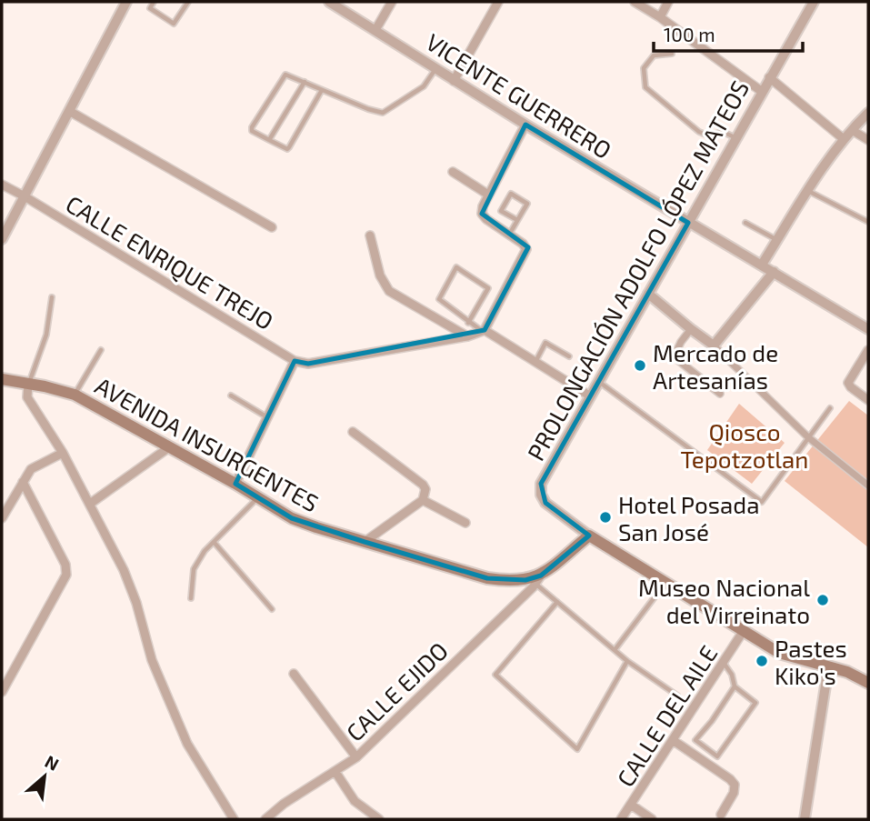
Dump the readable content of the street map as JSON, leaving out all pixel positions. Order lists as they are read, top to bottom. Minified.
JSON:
{"streets":{"main road":["AVENIDA INSURGENTES"],"street":["VICENTE GUERRERO","CALLE ENRIQUE TREJO","PROLONGACIÓN ADOLFO LÓPEZ MATEOS","CALLE EJIDO","CALLE DEL AILE"]},"crossings":[["VICENTE GUERRERO","PROLONGACIÓN ADOLFO LÓPEZ MATEOS"],["PROLONGACIÓN ADOLFO LÓPEZ MATEOS","AVENIDA INSURGENTES"],["AVENIDA INSURGENTES","CALLE EJIDO"]],"parks":["Qiosco Tepotzotlan"],"places":["Mercado de Artesanías","Hotel Posada San José","Museo Nacional del Virreinato","Pastes Kiko's"],"scale_bar":"100 m","north":"top right"}
